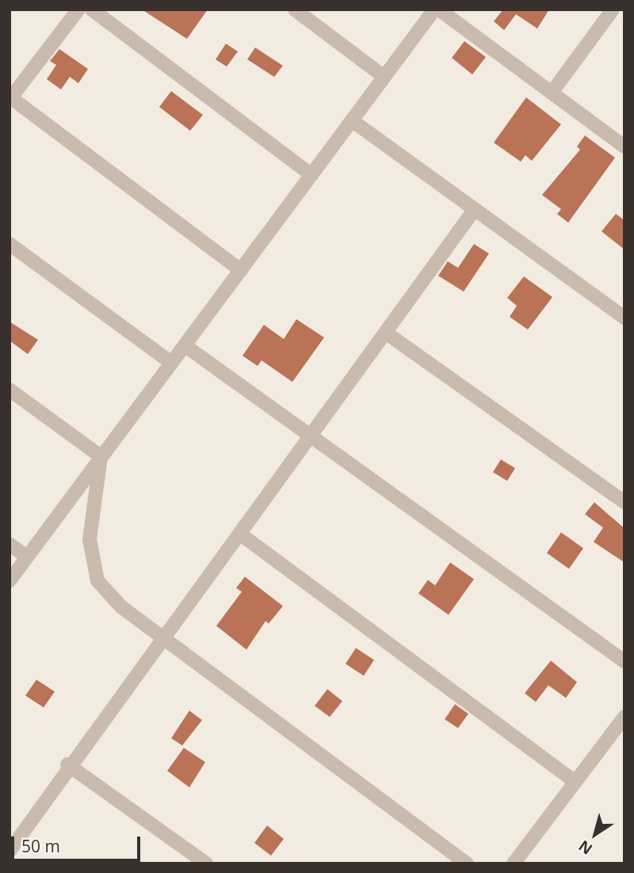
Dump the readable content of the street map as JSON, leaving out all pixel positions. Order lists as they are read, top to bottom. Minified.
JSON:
{"scale_bar":"50 m","north":"bottom left"}
